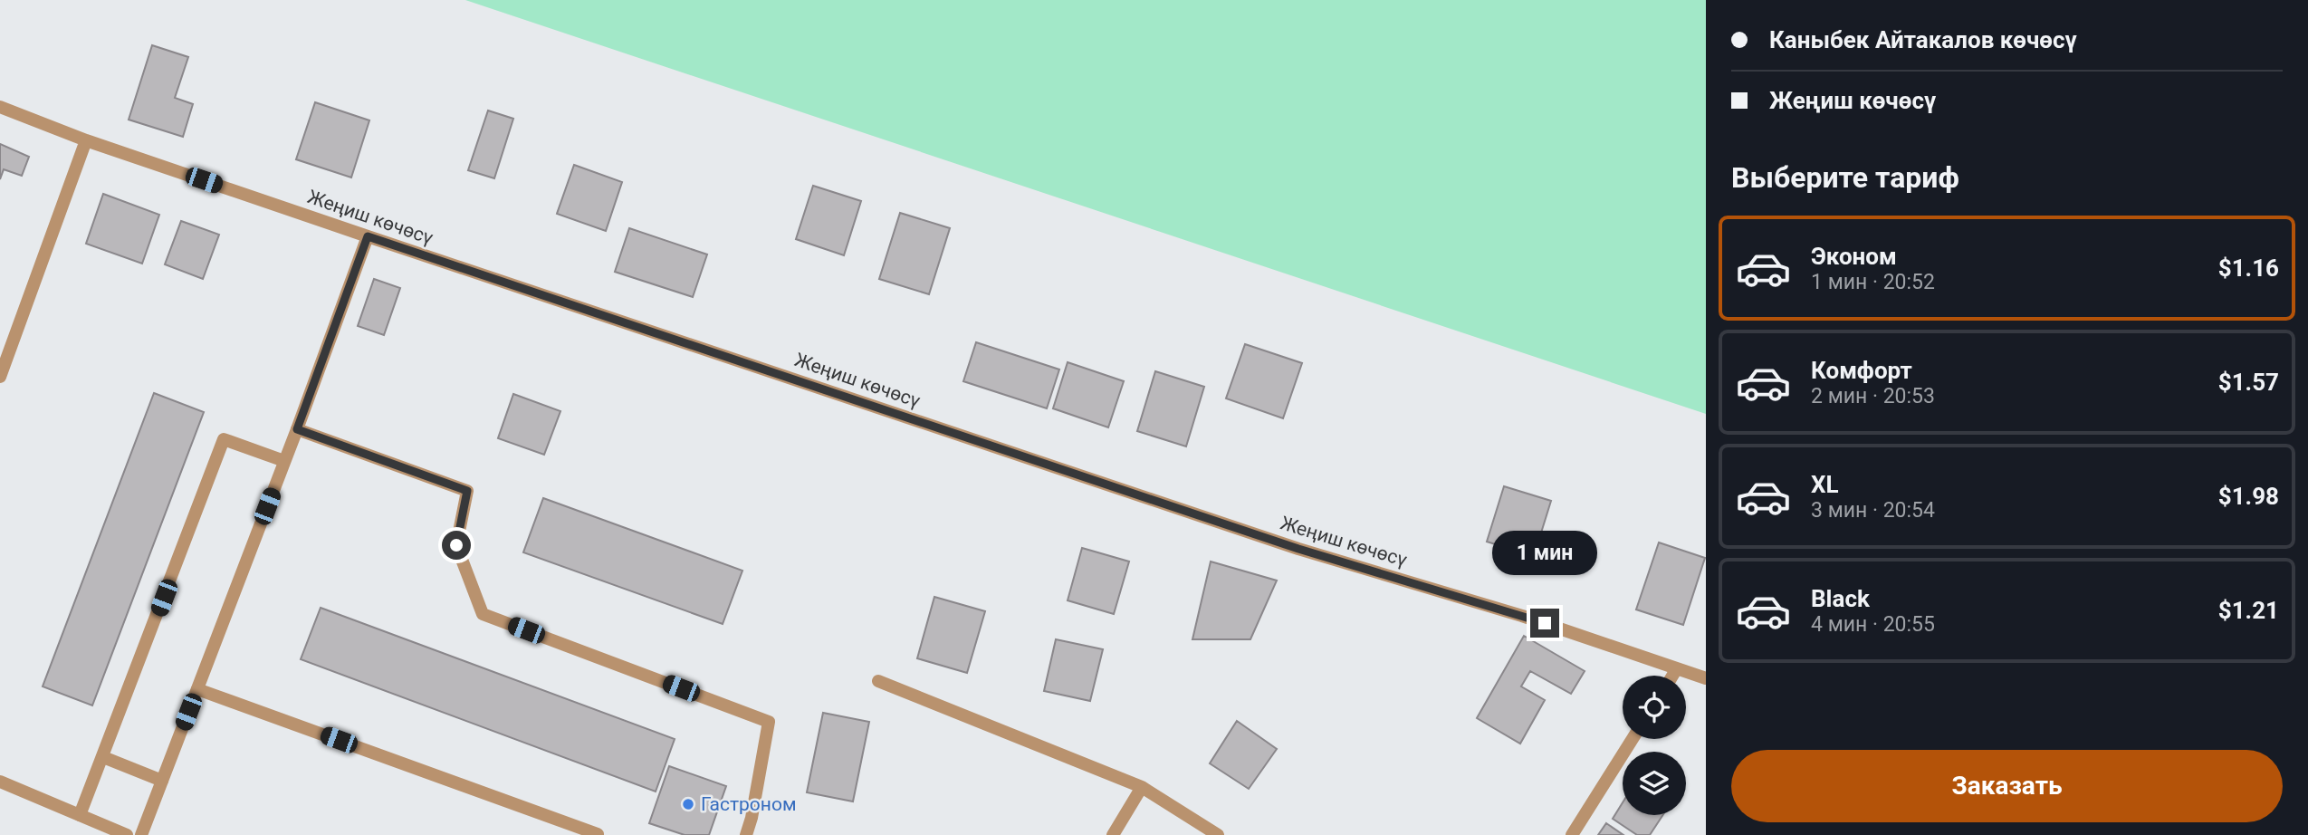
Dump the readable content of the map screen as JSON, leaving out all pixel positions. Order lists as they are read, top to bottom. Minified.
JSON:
{"streets":{"street":["Жеңиш көчөсү"]},"places":["Гастроном"],"page":{"banner":["Каныбек Айтакалов көчөсү","Жеңиш көчөсү"],"heading":"Выберите тариф","list":[{"name":"Эконом","note":"1 мин · 20:52","value":"$1.16"},{"name":"Комфорт","note":"2 мин · 20:53","value":"$1.57"},{"name":"XL","note":"3 мин · 20:54","value":"$1.98"},{"name":"Black","note":"4 мин · 20:55","value":"$1.21"}],"bubble":"1 мин","buttons":"Заказать"}}
